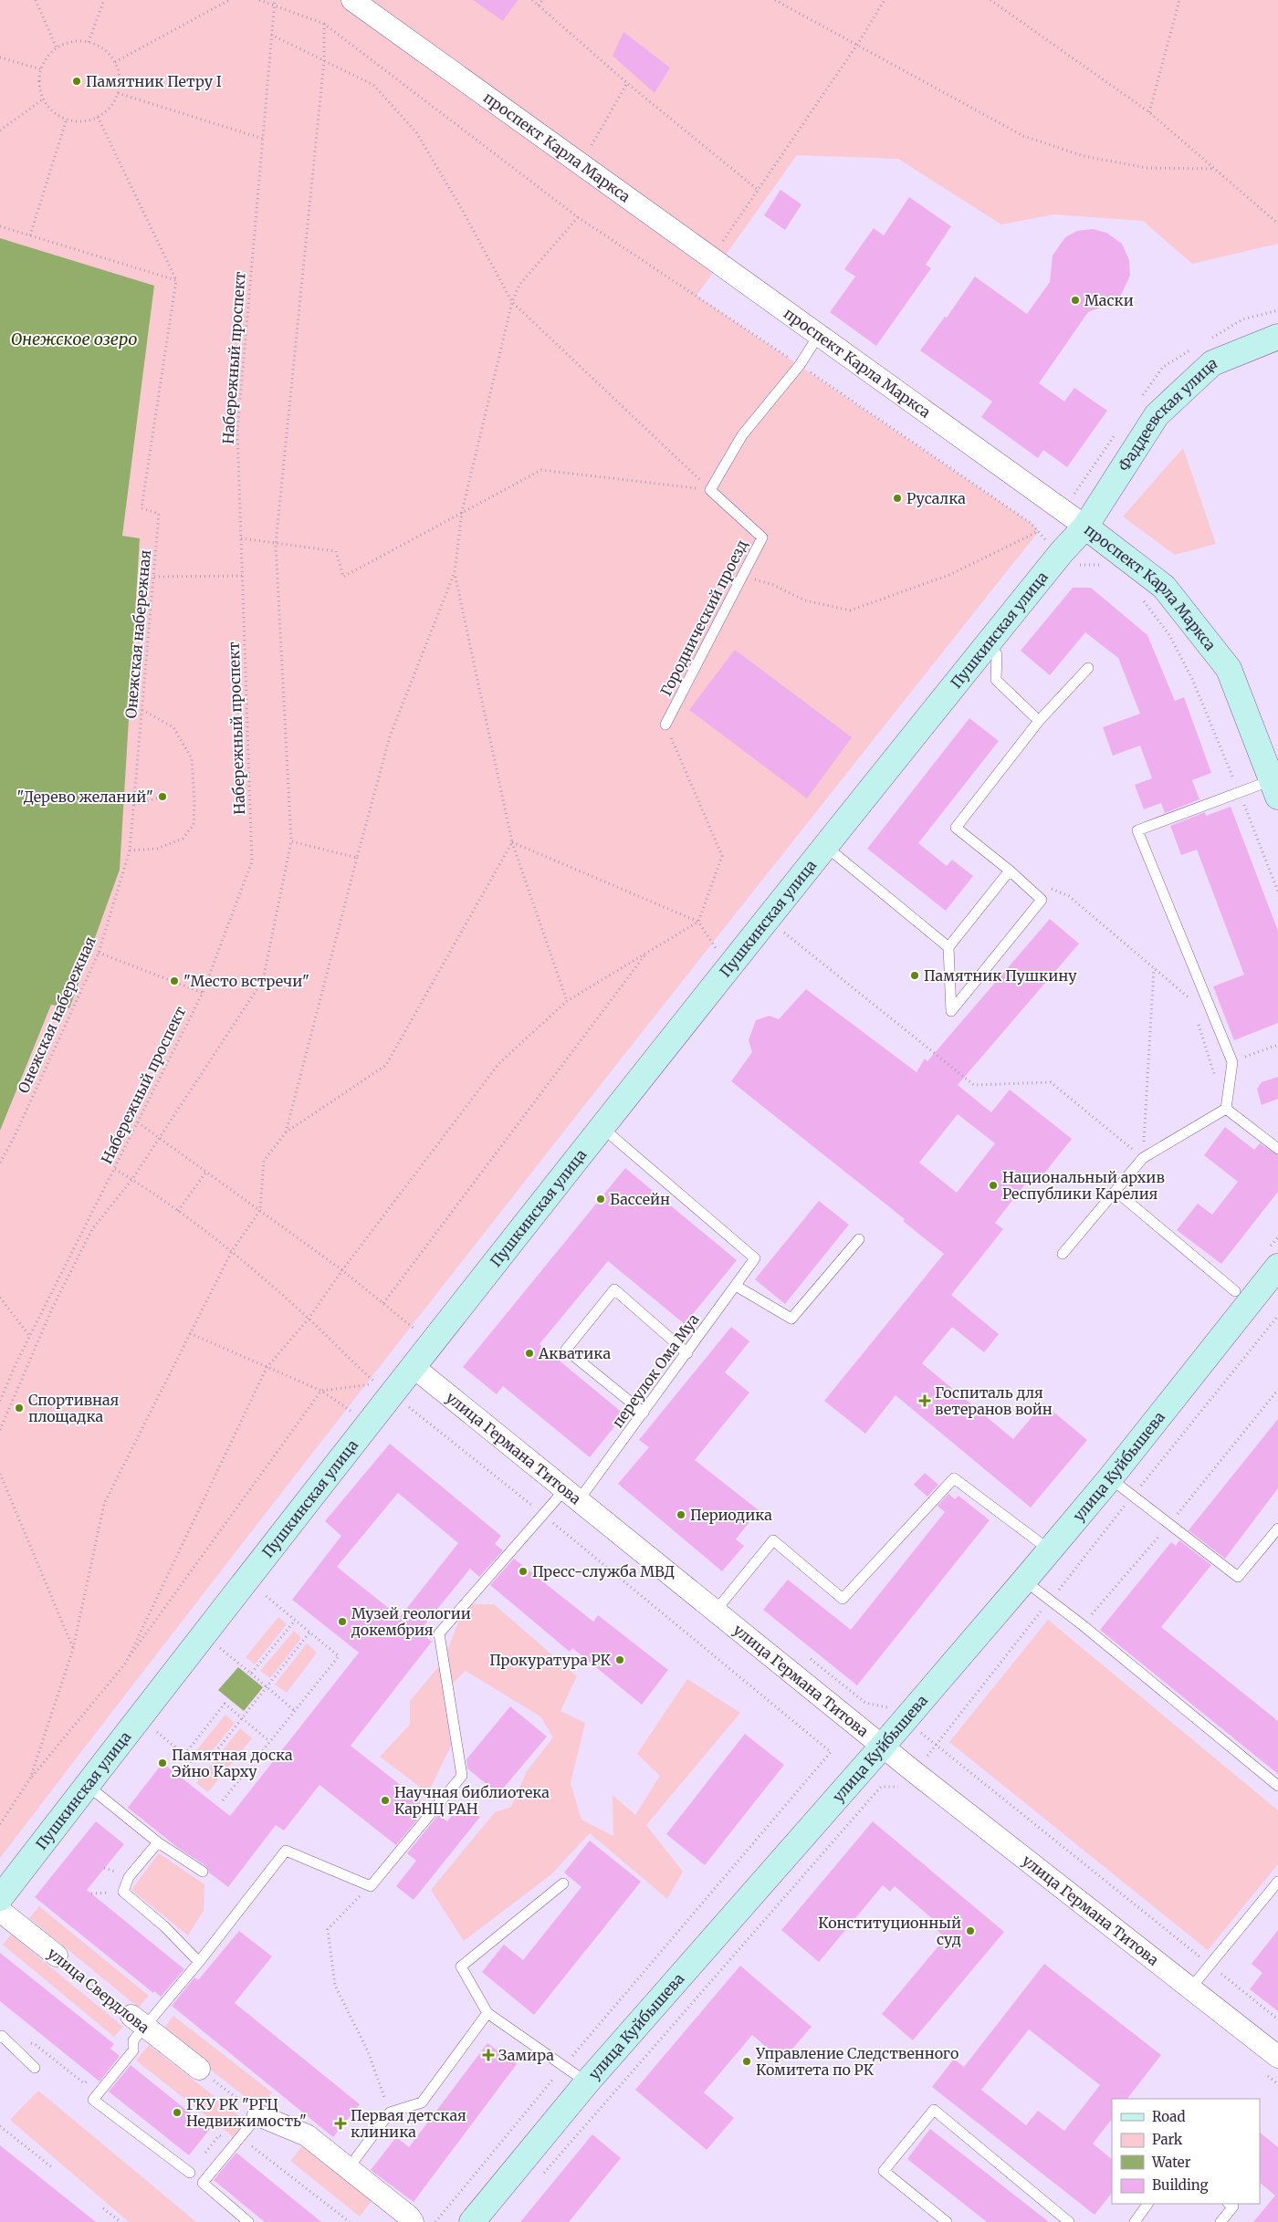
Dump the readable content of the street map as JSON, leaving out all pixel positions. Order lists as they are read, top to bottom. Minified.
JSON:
{"streets":{"street":["проспект Карла Маркса","Фаддеевская улица","Пушкинская улица","улица Германа Титова","улица Куйбышева","улица Свердлова"],"lane":["Городнический проезд","переулок Ома Муа"],"path":["Набережный проспект","Онежская набережная"]},"crossings":[["проспект Карла Маркса","Фаддеевская улица"],["проспект Карла Маркса","Пушкинская улица"],["Фаддеевская улица","Пушкинская улица"],["Пушкинская улица","переулок Ома Муа"],["Пушкинская улица","улица Германа Титова"],["переулок Ома Муа","улица Германа Титова"],["улица Германа Титова","улица Куйбышева"]],"water":["Онежское озеро"],"places":{"other":["Памятник Петру I","Маски","Русалка","\"Дерево желаний\"","Памятник Пушкину","\"Место встречи\"","Национальный архив Республики Карелия","Бассейн","Акватика","Спортивная площадка","Периодика","Пресс-служба МВД","Музей геологии докембрия","Прокуратура РК","Памятная доска Эйно Карху","Научная библиотека КарНЦ РАН","Конституционный суд","Управление Следственного Комитета по РК","ГКУ РК \"РГЦ Недвижимость\""],"health":["Госпиталь для ветеранов войн","Замира","Первая детская клиника"]},"legend":["Road","Park","Water","Building"]}
